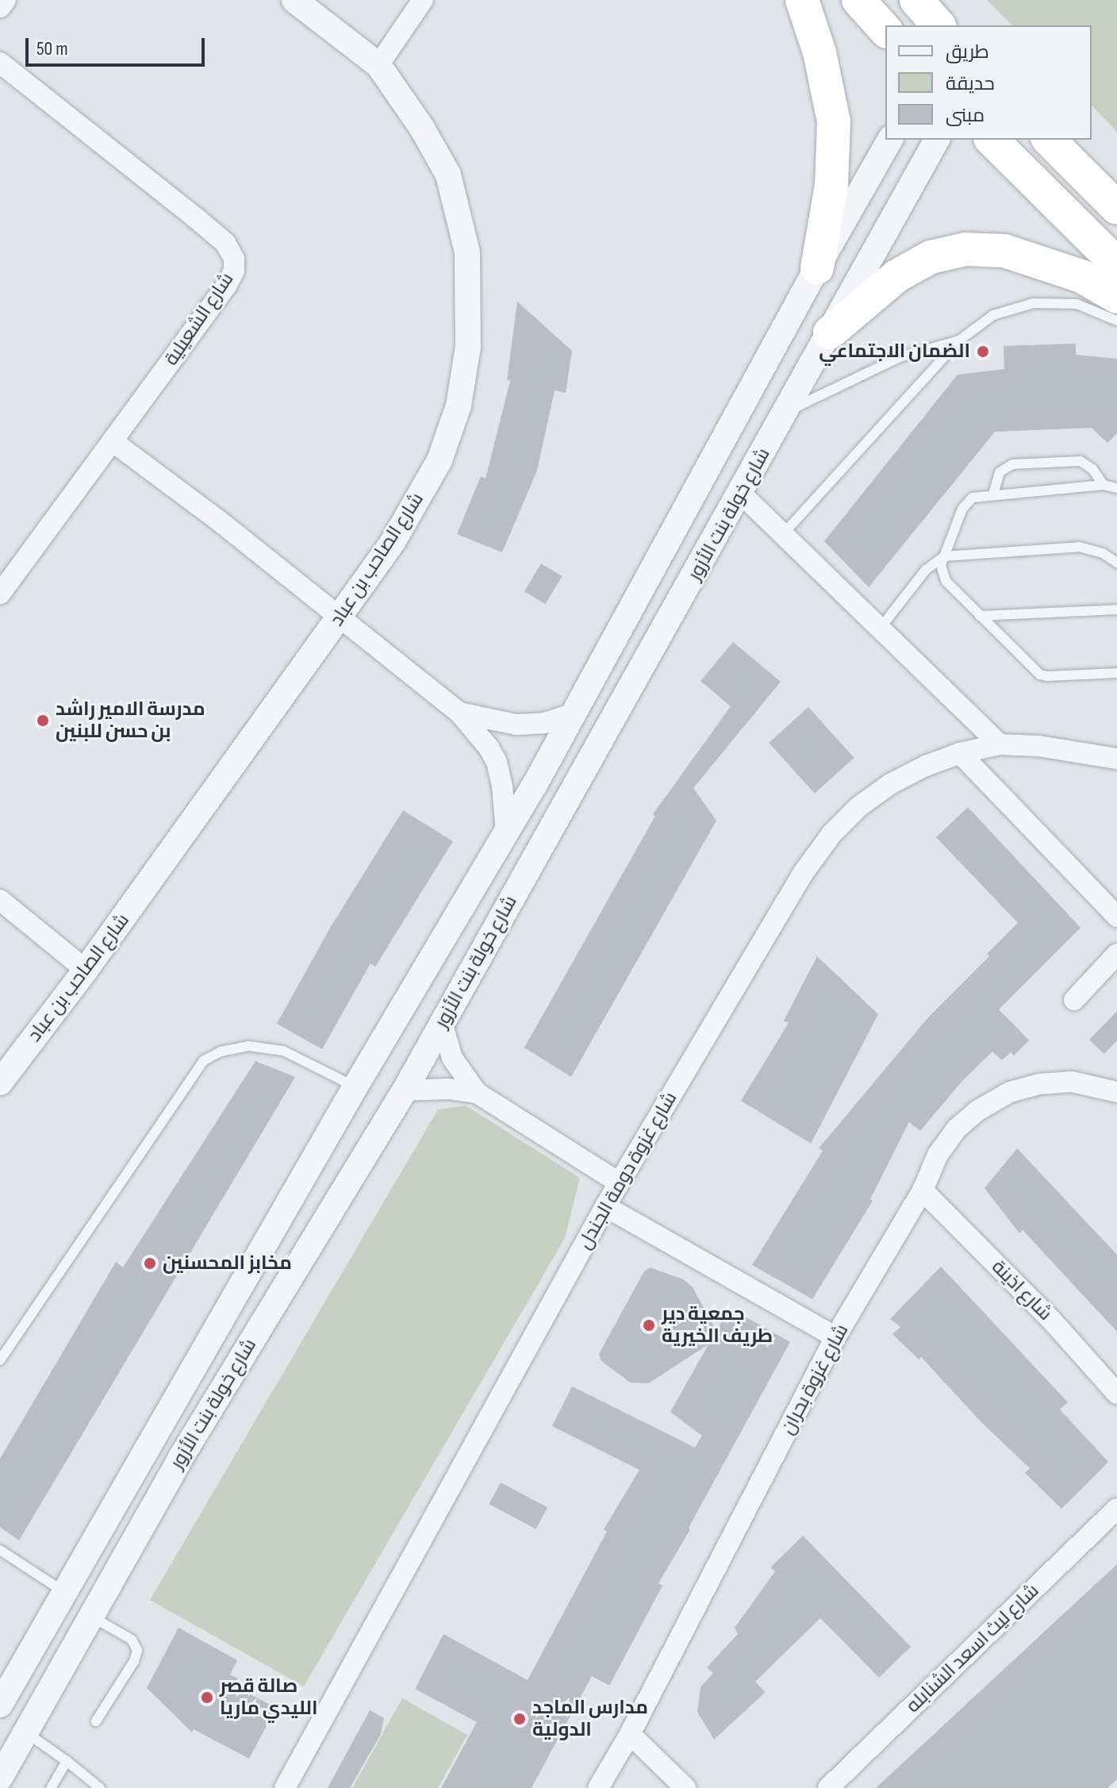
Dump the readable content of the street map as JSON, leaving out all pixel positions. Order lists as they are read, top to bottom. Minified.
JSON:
{"streets":{"street":["شارع الشعيلية","شارع خولة بنت الأزور","شارع الصاحب بن عباد","شارع غزوة دومة الجندل","شارع اذينة","شارع غزوة بحران","شارع ليث اسعد الشنابله"]},"crossings":[["شارع اذينة","شارع غزوة بحران"]],"places":["الضمان الاجتماعي","مدرسة الامير راشد بن حسن للبنين","مخابز المحسنين","جمعية دير طريف الخيرية","صالة قصر الليدي ماريا","مدارس الماجد الدولية"],"legend":["طريق","حديقة","مبنى"],"scale_bar":"50 m"}
